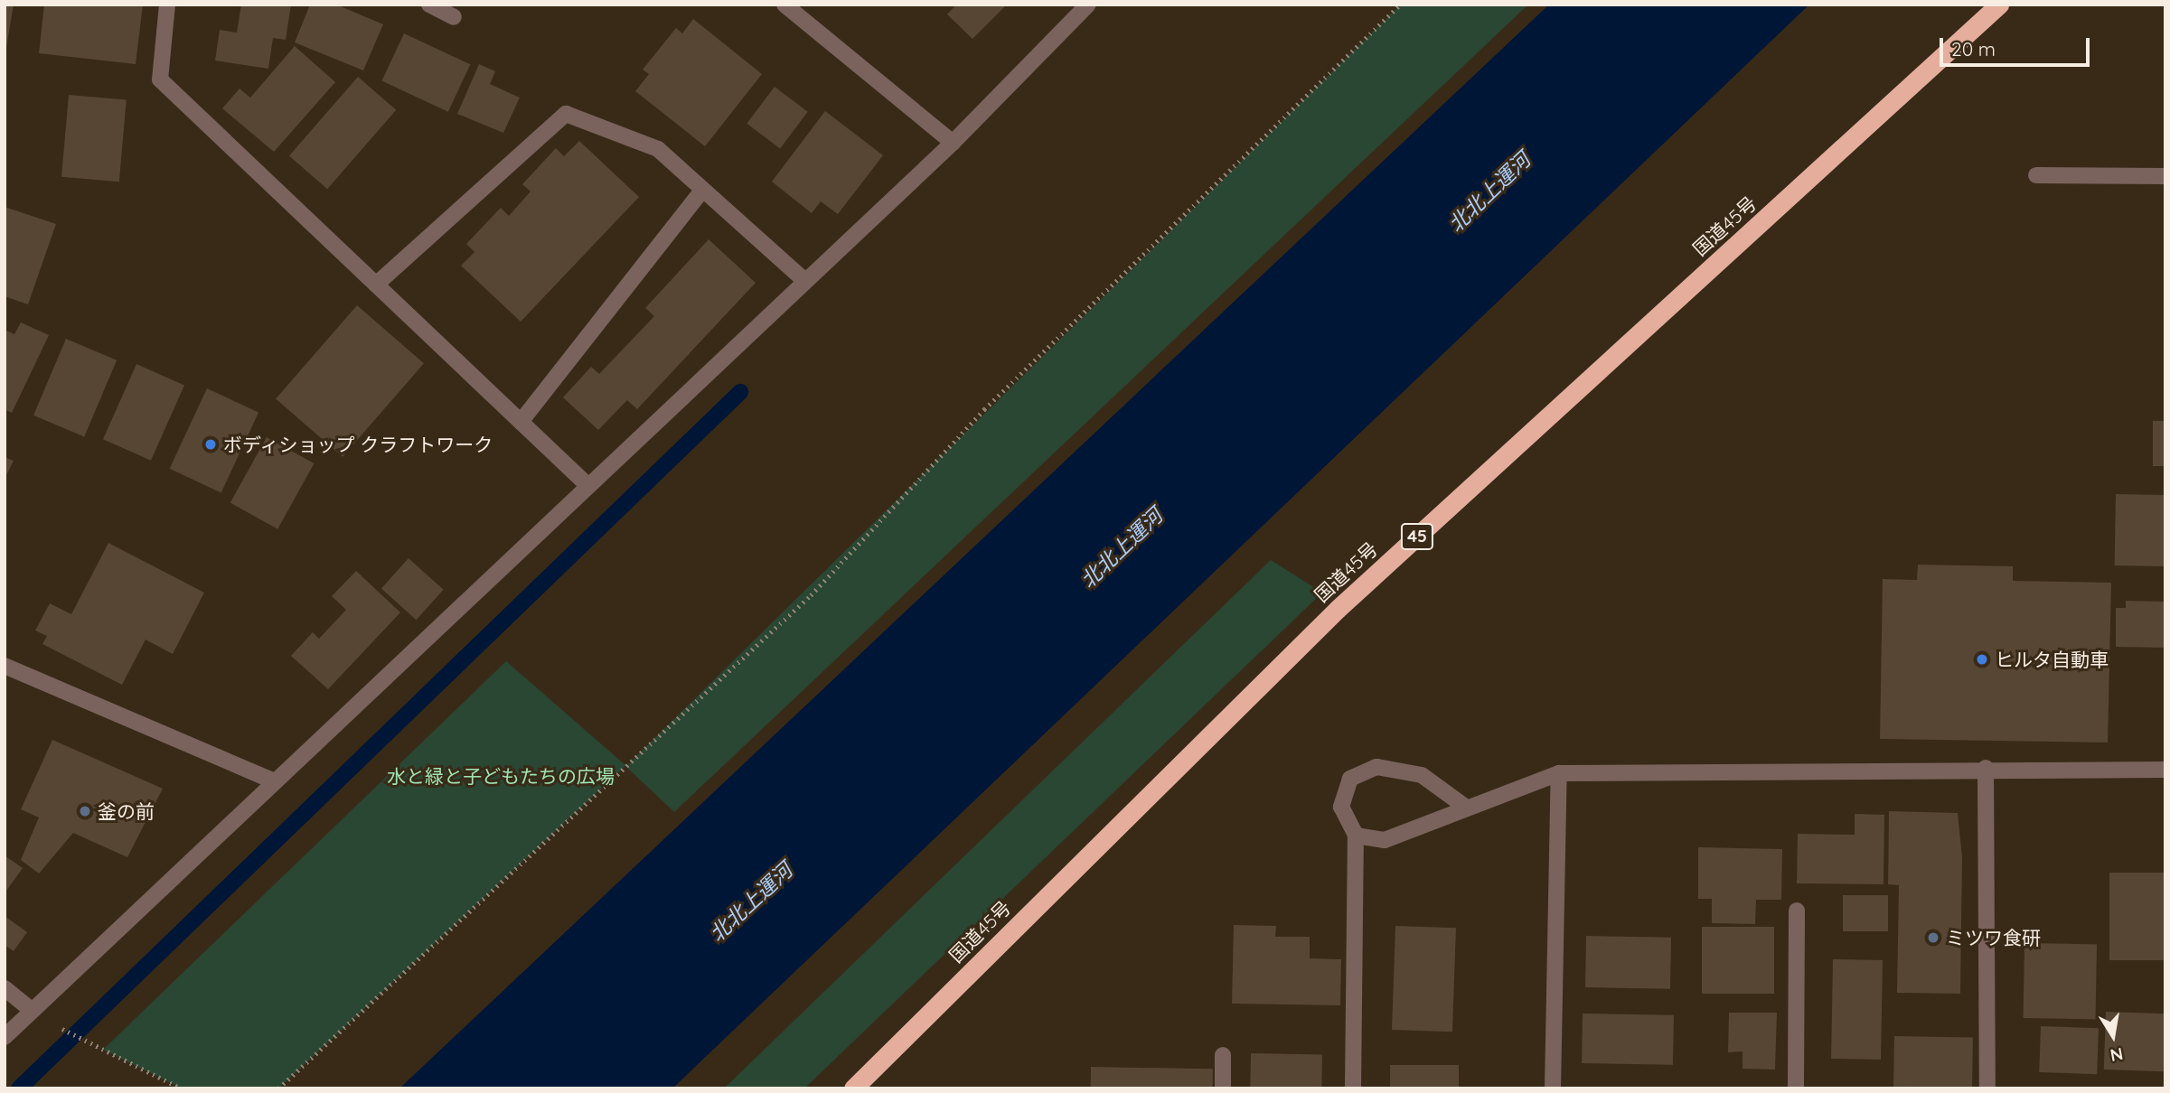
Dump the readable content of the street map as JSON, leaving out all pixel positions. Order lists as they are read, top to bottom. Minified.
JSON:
{"streets":{"highway":["国道45号","45"]},"water":["北北上運河"],"parks":["水と緑と子どもたちの広場"],"places":["ボディショップ クラフトワーク","ヒルタ自動車","釜の前","ミツワ食研"],"scale_bar":"20 m","north":"bottom"}
